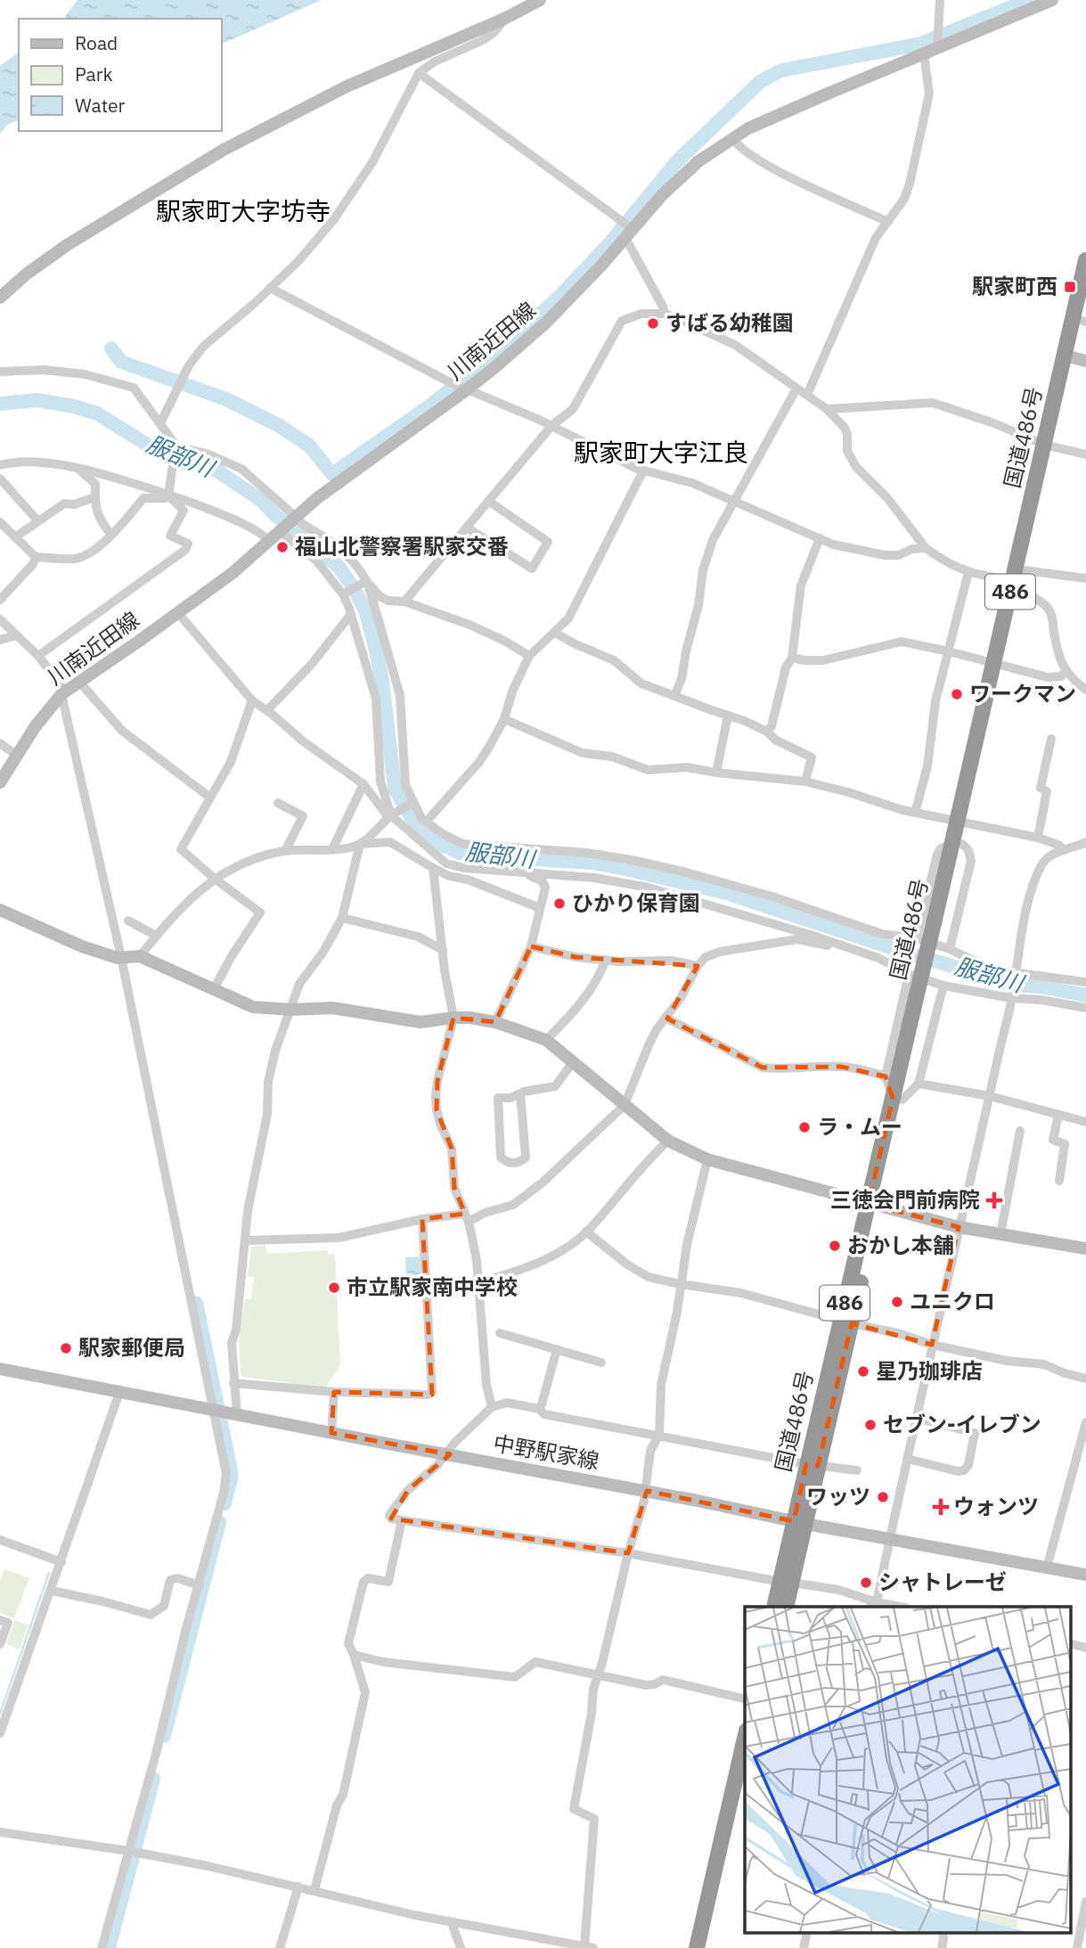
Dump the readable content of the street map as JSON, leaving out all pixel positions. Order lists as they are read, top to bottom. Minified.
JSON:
{"streets":{"highway":["国道486号","486"],"main road":["川南近田線","中野駅家線"]},"crossings":[["国道486号","中野駅家線"]],"districts":["駅家町大字坊寺","駅家町大字江良"],"water":["服部川"],"places":{"transit":["駅家町西"],"other":["すばる幼稚園","福山北警察署駅家交番","ワークマン","ひかり保育園","ラ・ムー","おかし本舗","市立駅家南中学校","ユニクロ","駅家郵便局","星乃珈琲店","セブン-イレブン","ワッツ","シャトレーゼ"],"health":["三徳会門前病院","ウォンツ"]},"legend":["Road","Park","Water"]}
